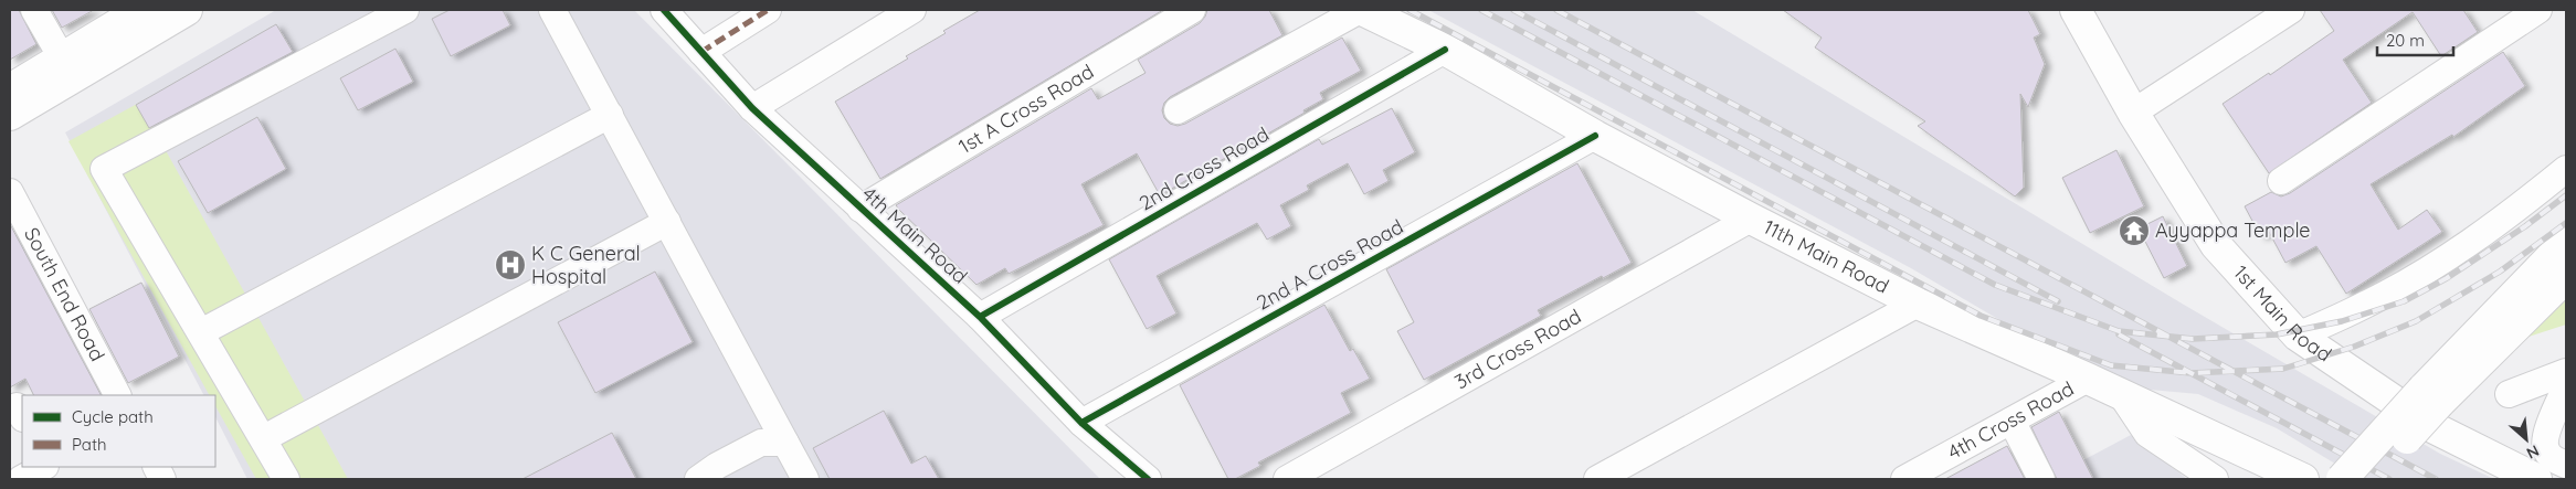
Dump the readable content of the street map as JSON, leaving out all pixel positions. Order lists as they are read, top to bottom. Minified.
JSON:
{"streets":{"main road":["11th Main Road","1st Main Road"],"street":["1st A Cross Road","2nd Cross Road","4th Main Road","2nd A Cross Road","South End Road","3rd Cross Road","4th Cross Road"]},"crossings":[["1st A Cross Road","4th Main Road"],["2nd Cross Road","4th Main Road"],["2nd Cross Road","11th Main Road"],["4th Main Road","2nd A Cross Road"],["11th Main Road","2nd A Cross Road"],["11th Main Road","3rd Cross Road"],["11th Main Road","4th Cross Road"]],"places":{"temple":["Ayyappa Temple"],"hospital":["K C General Hospital"]},"legend":["Cycle path","Path"],"scale_bar":"20 m","north":"bottom right"}
